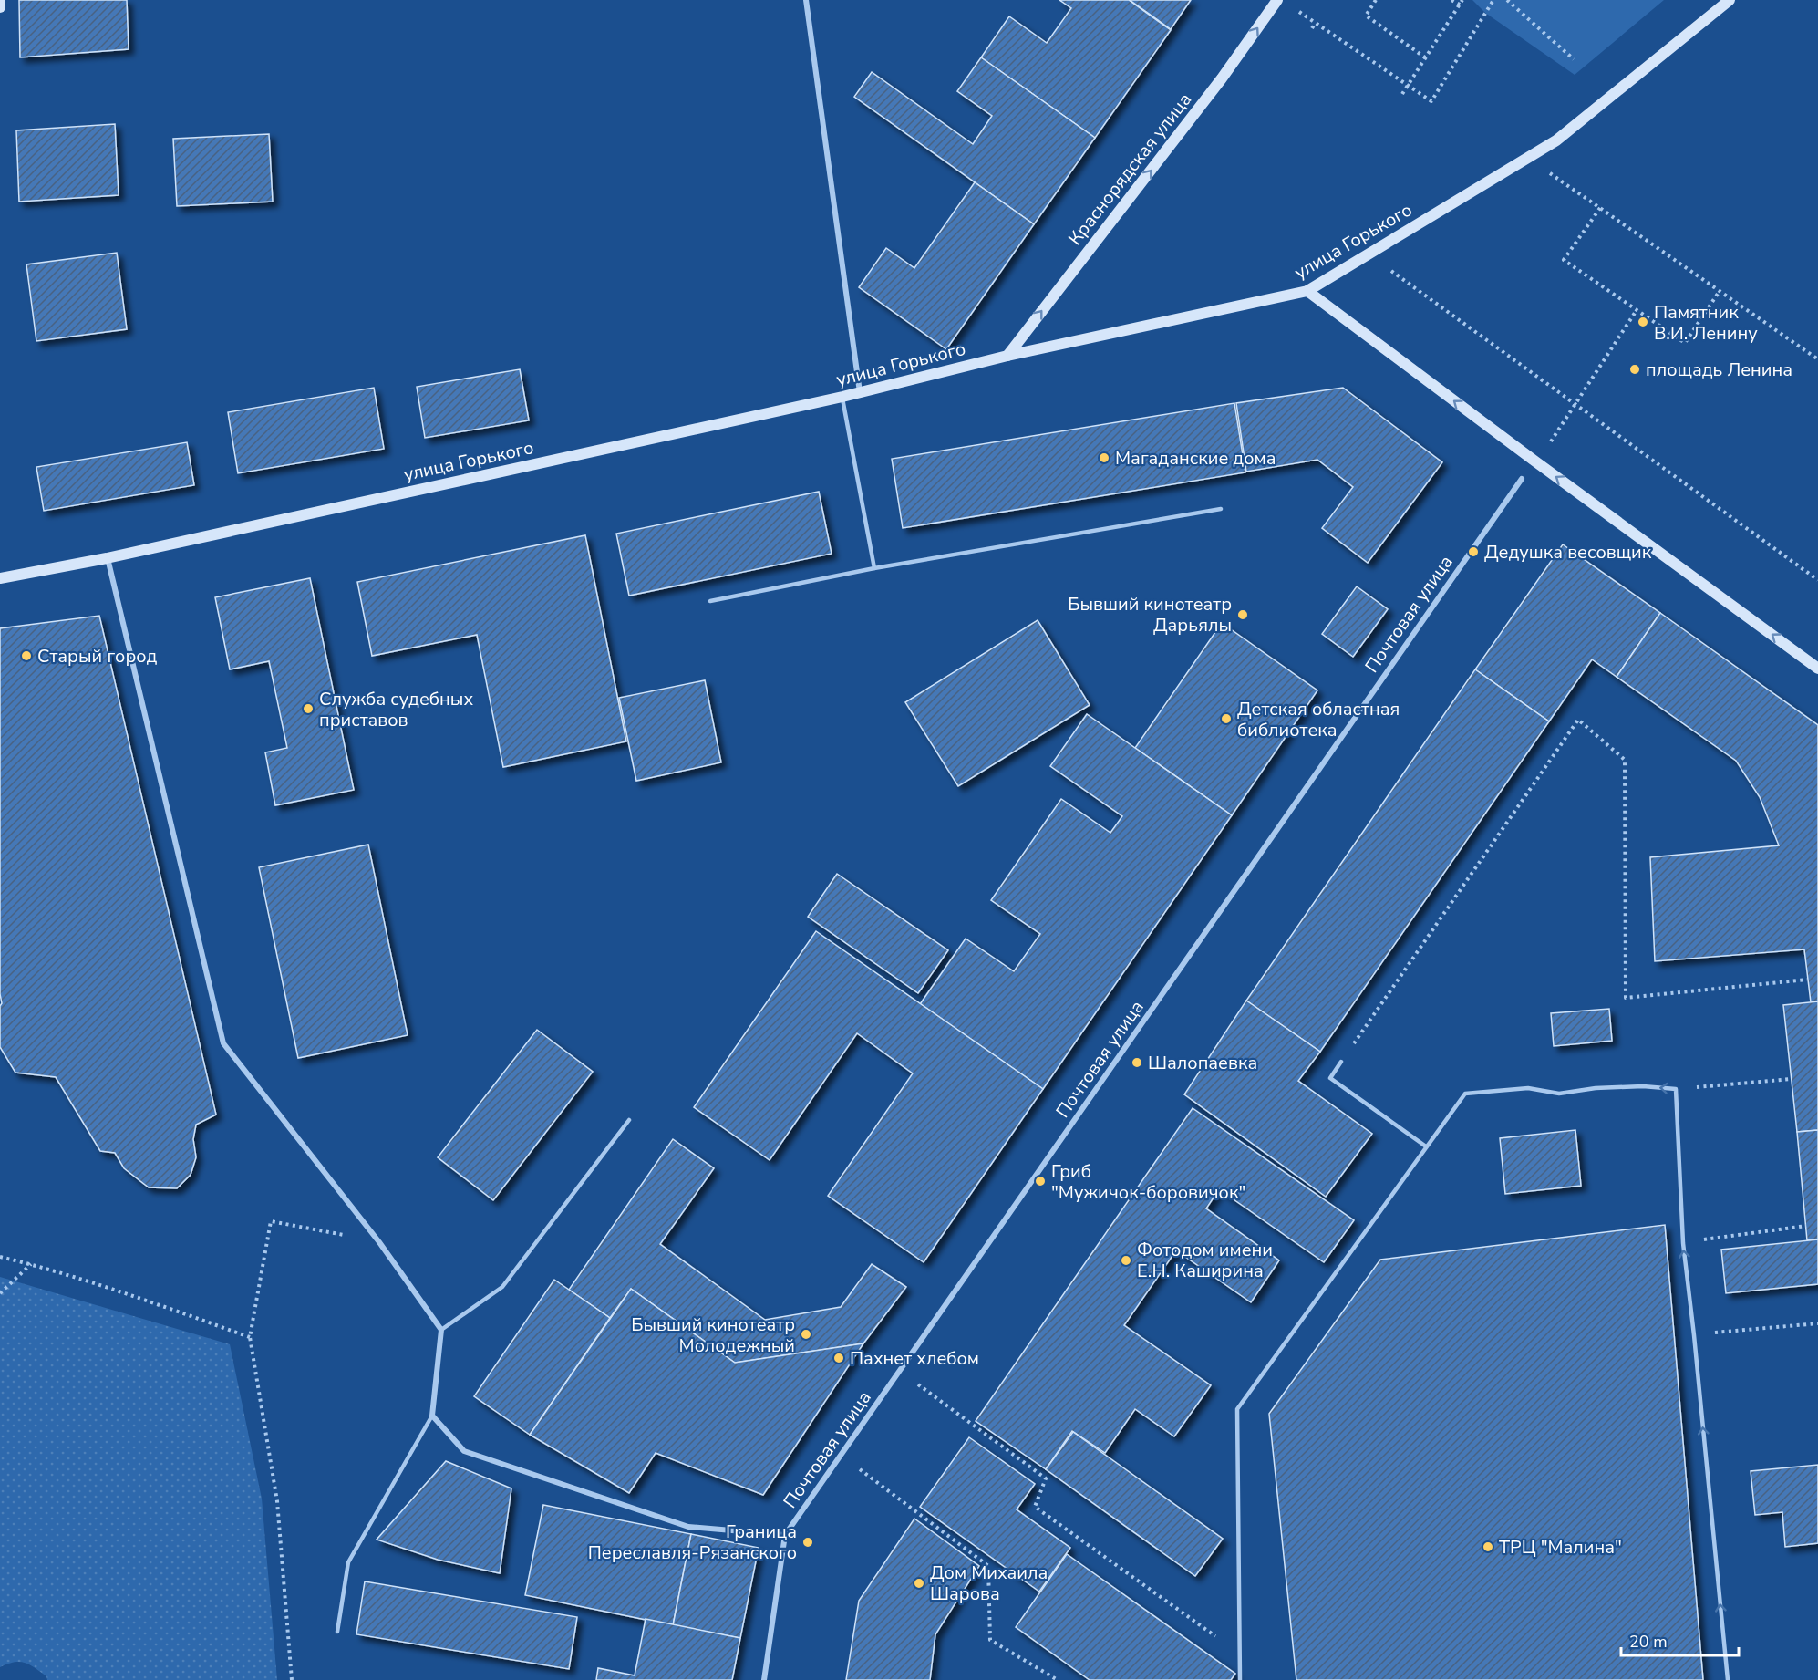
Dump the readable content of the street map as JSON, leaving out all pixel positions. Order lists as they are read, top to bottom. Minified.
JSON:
{"streets":{"street":["Краснорядская улица","улица Горького","Почтовая улица"]},"crossings":[["Краснорядская улица","улица Горького"]],"one_way":["Краснорядская улица"],"places":["Памятник В.И. Ленину","площадь Ленина","Магаданские дома","Дедушка весовщик","Бывший кинотеатр Дарьялы","Старый город","Служба судебных приставов","Детская областная библиотека","Шалопаевка","Гриб \"Мужичок-боровичок\"","Фотодом имени Е.Н. Каширина","Бывший кинотеатр Молодежный","Пахнет хлебом","Граница Переславля-Рязанского","ТРЦ \"Малина\"","Дом Михаила Шарова"],"scale_bar":"20 m"}
